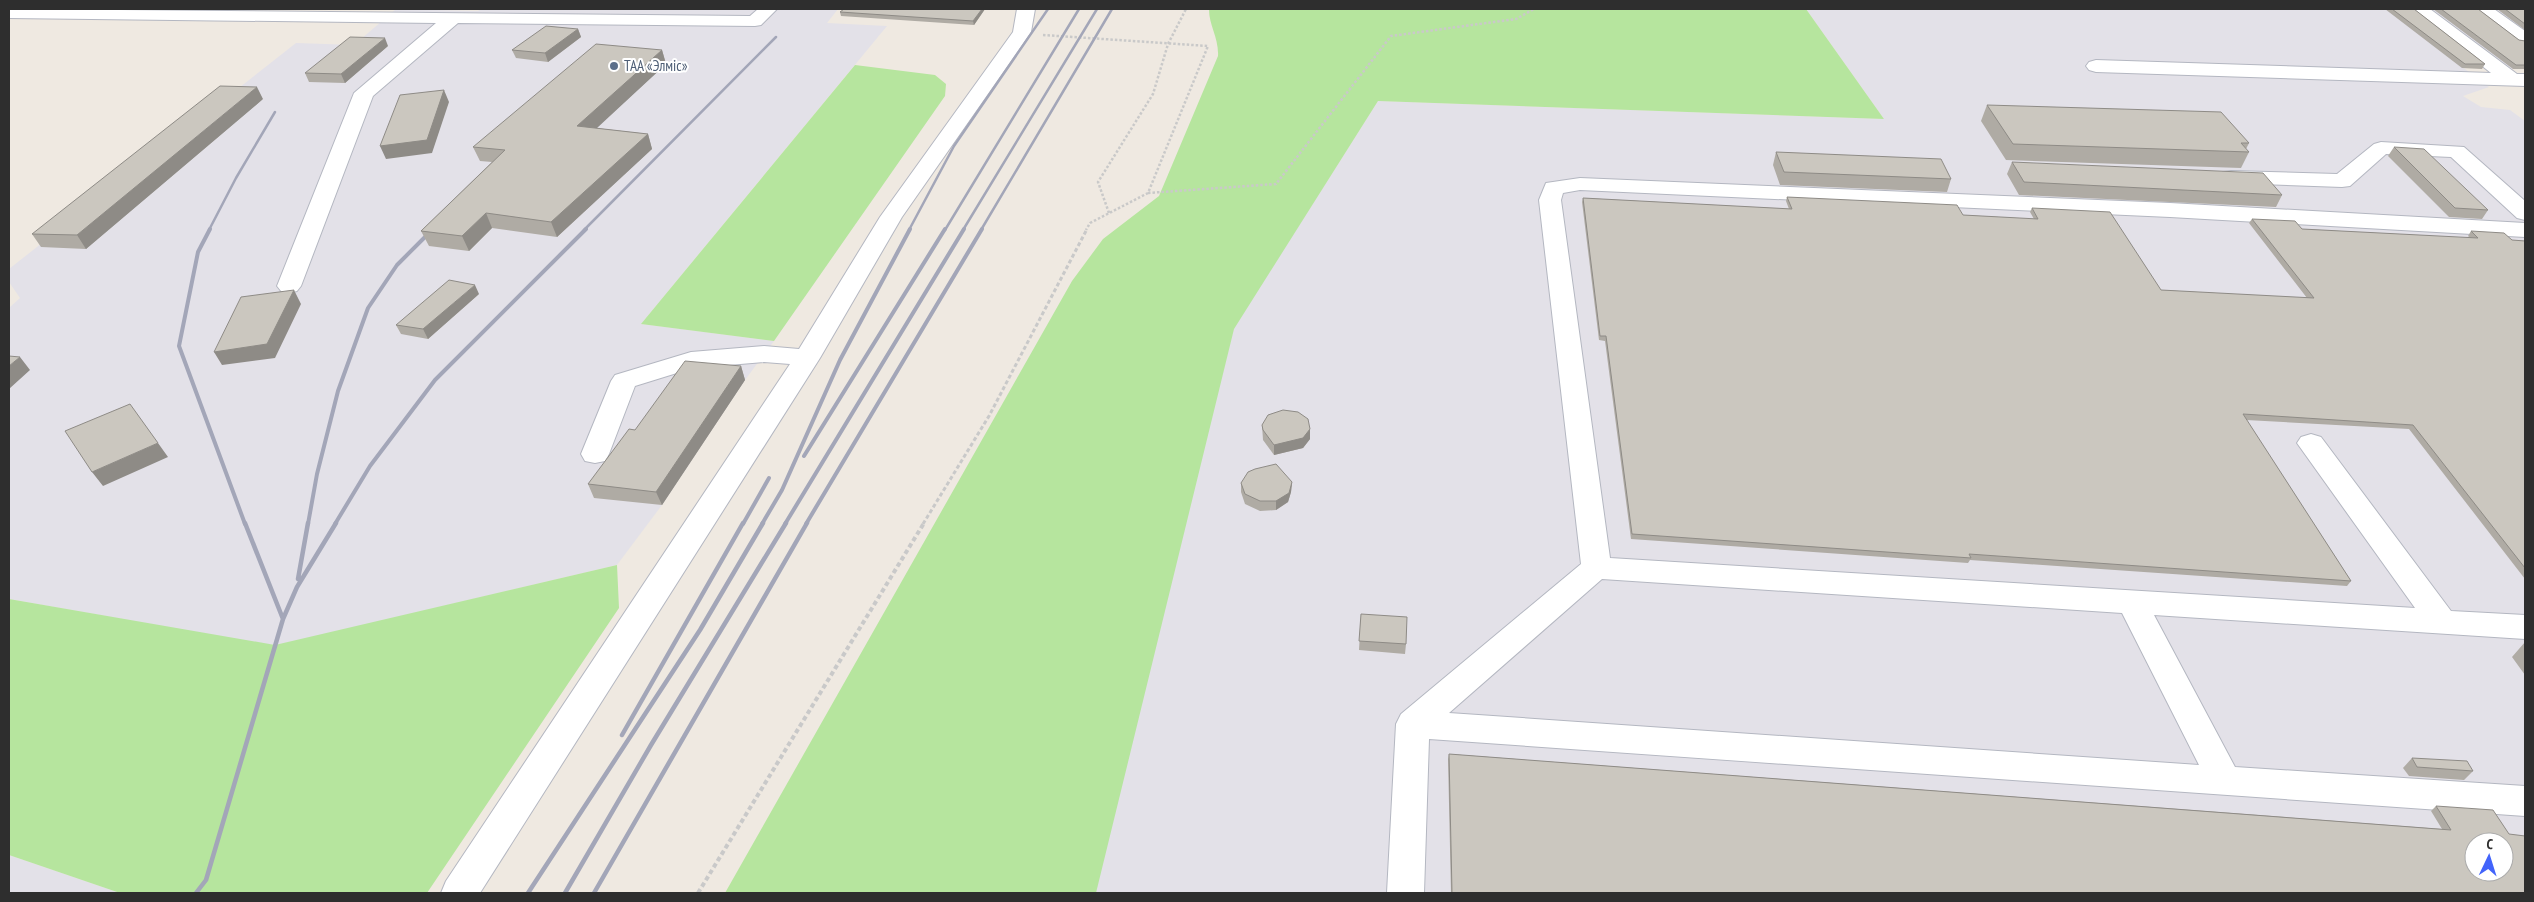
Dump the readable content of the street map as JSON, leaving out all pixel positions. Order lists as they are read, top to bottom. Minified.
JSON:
{"places":["ТАА «Элміс»"],"north":"top"}
